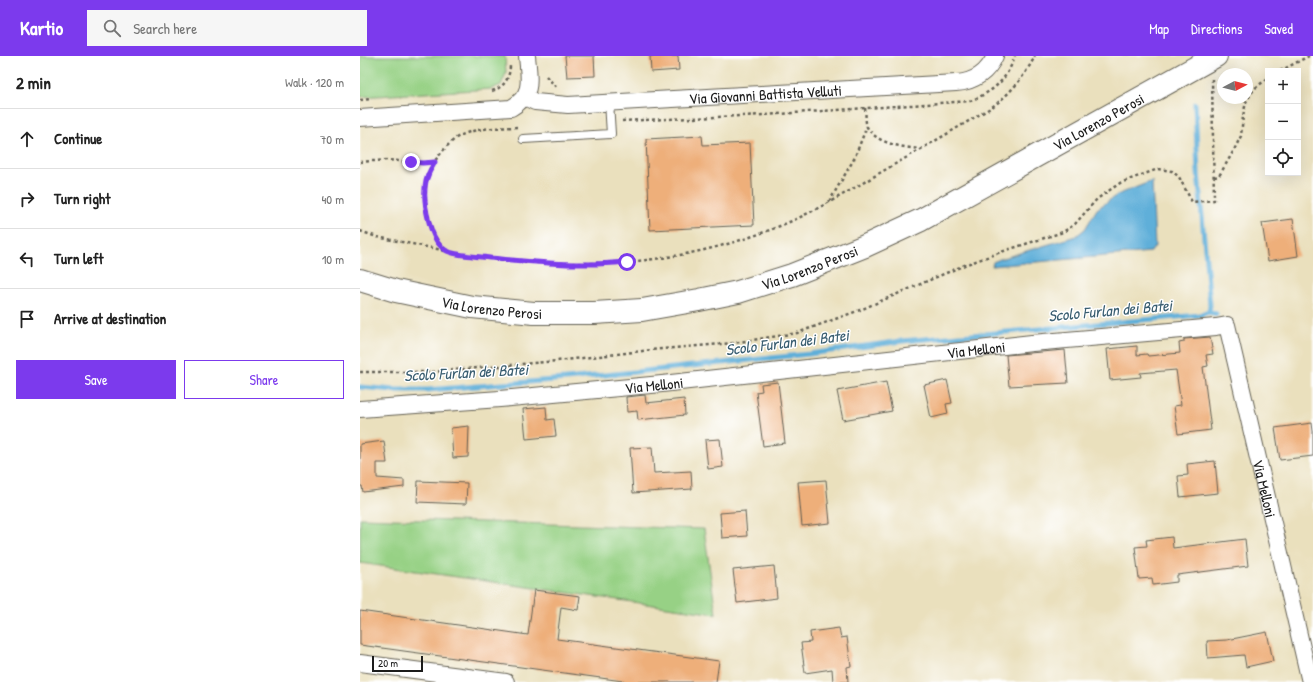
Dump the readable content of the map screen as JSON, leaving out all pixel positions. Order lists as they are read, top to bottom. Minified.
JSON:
{"streets":{"main road":["Via Lorenzo Perosi"],"street":["Via Giovanni Battista Velluti","Via Melloni"]},"water":["Scolo Furlan dei Batei"],"scale_bar":"20 m","north":"right","page":{"header":"Kartio","search":"Search here","nav":["Map","Directions","Saved"],"heading":["2 min","Walk · 120 m"],"map_buttons":["+","−"],"list":[["Continue","70 m"],["Turn right","40 m"],["Turn left","10 m"],"Arrive at destination"],"buttons":["Save","Share"],"scale":"20 m"}}
